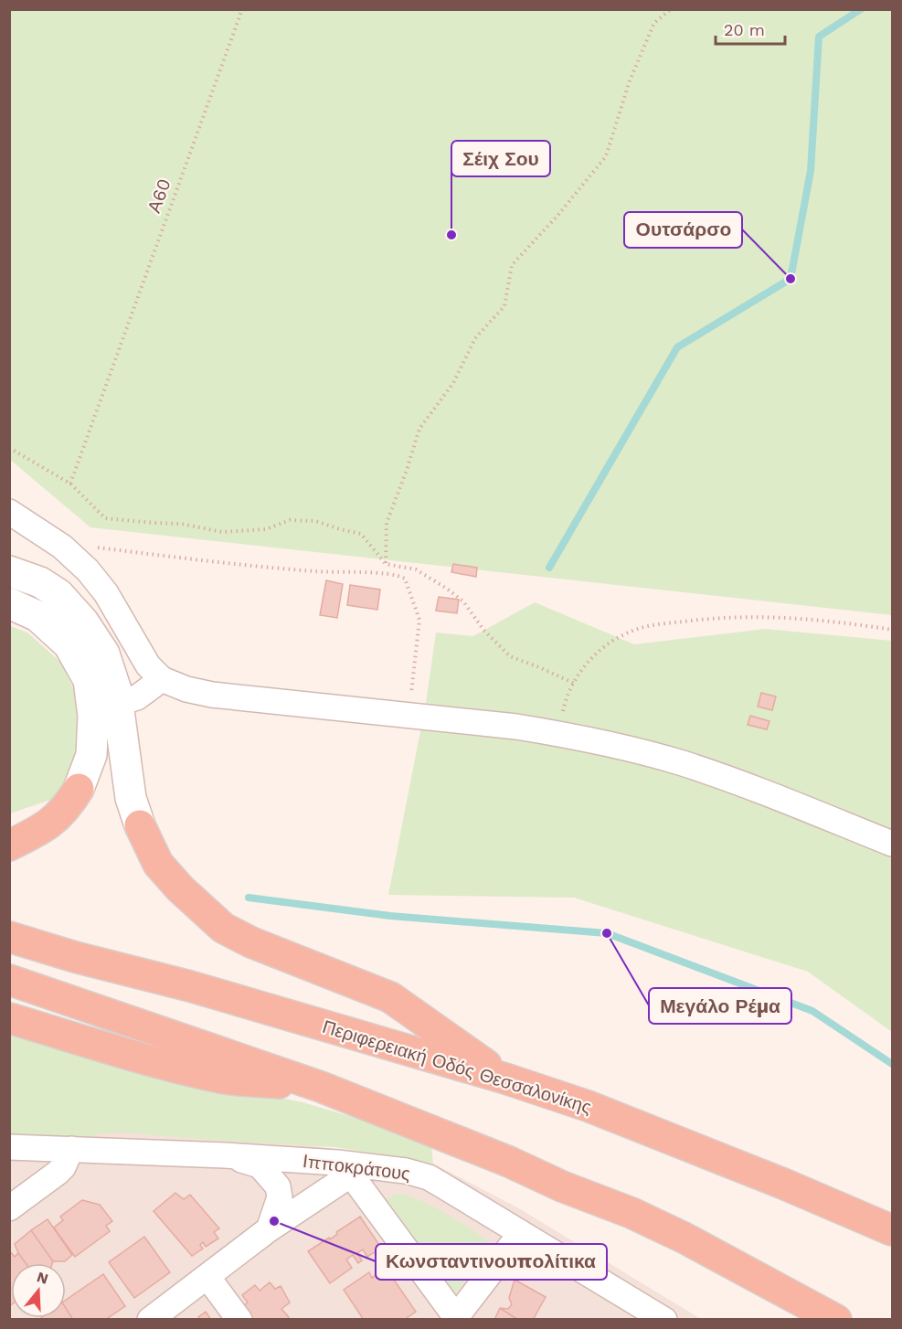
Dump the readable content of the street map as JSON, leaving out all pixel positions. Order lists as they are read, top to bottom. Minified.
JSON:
{"streets":{"highway":["Περιφερειακή Οδός Θεσσαλονίκης"],"street":["Ιπποκράτους"],"path":["Α60"]},"places":["Σέιχ Σου","Ουτσάρσο","Μεγάλο Ρέμα","Κωνσταντινουπολίτικα"],"scale_bar":"20 m","north":"top"}
